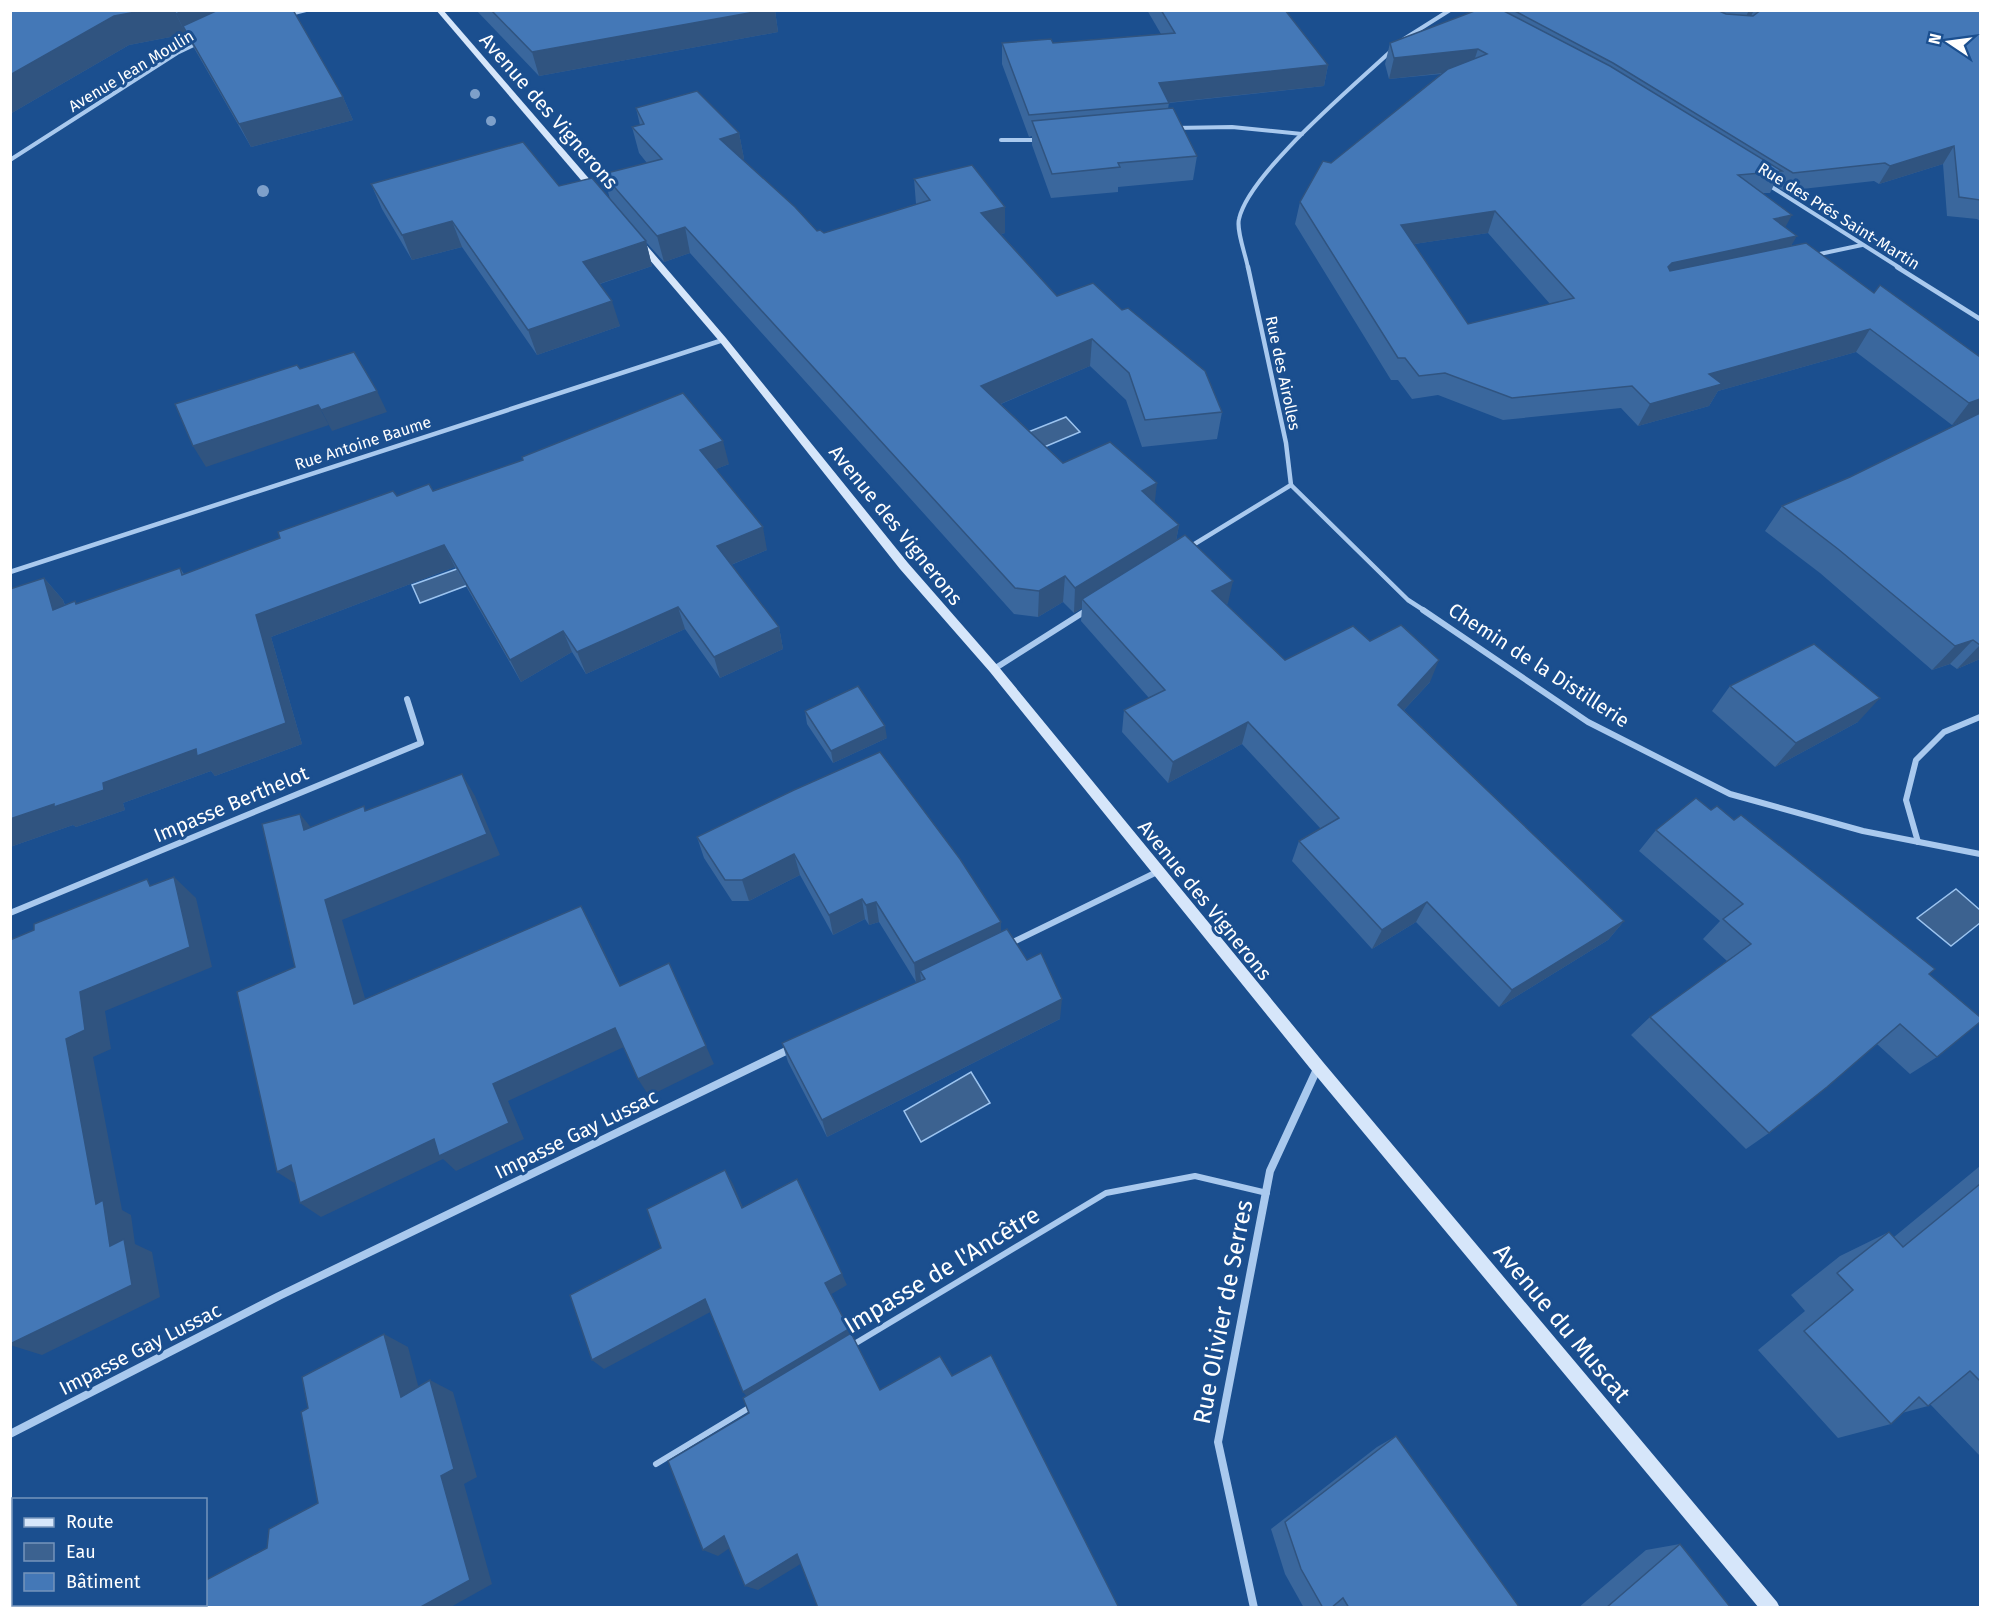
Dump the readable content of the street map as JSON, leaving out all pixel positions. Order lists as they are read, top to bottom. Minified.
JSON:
{"streets":{"main road":["Avenue des Vignerons","Avenue du Muscat"],"street":["Avenue Jean Moulin","Rue des Prés Saint-Martin","Rue des Airolles","Rue Antoine Baume","Chemin de la Distillerie","Impasse Berthelot","Impasse Gay Lussac","Rue Olivier de Serres"],"lane":["Impasse de l'Ancêtre"]},"crossings":[["Avenue des Vignerons","Rue Antoine Baume"],["Avenue des Vignerons","Rue Olivier de Serres"],["Avenue des Vignerons","Avenue du Muscat"],["Rue des Airolles","Chemin de la Distillerie"],["Impasse de l'Ancêtre","Rue Olivier de Serres"],["Rue Olivier de Serres","Avenue du Muscat"]],"legend":["Route","Eau","Bâtiment"],"north":"left"}
